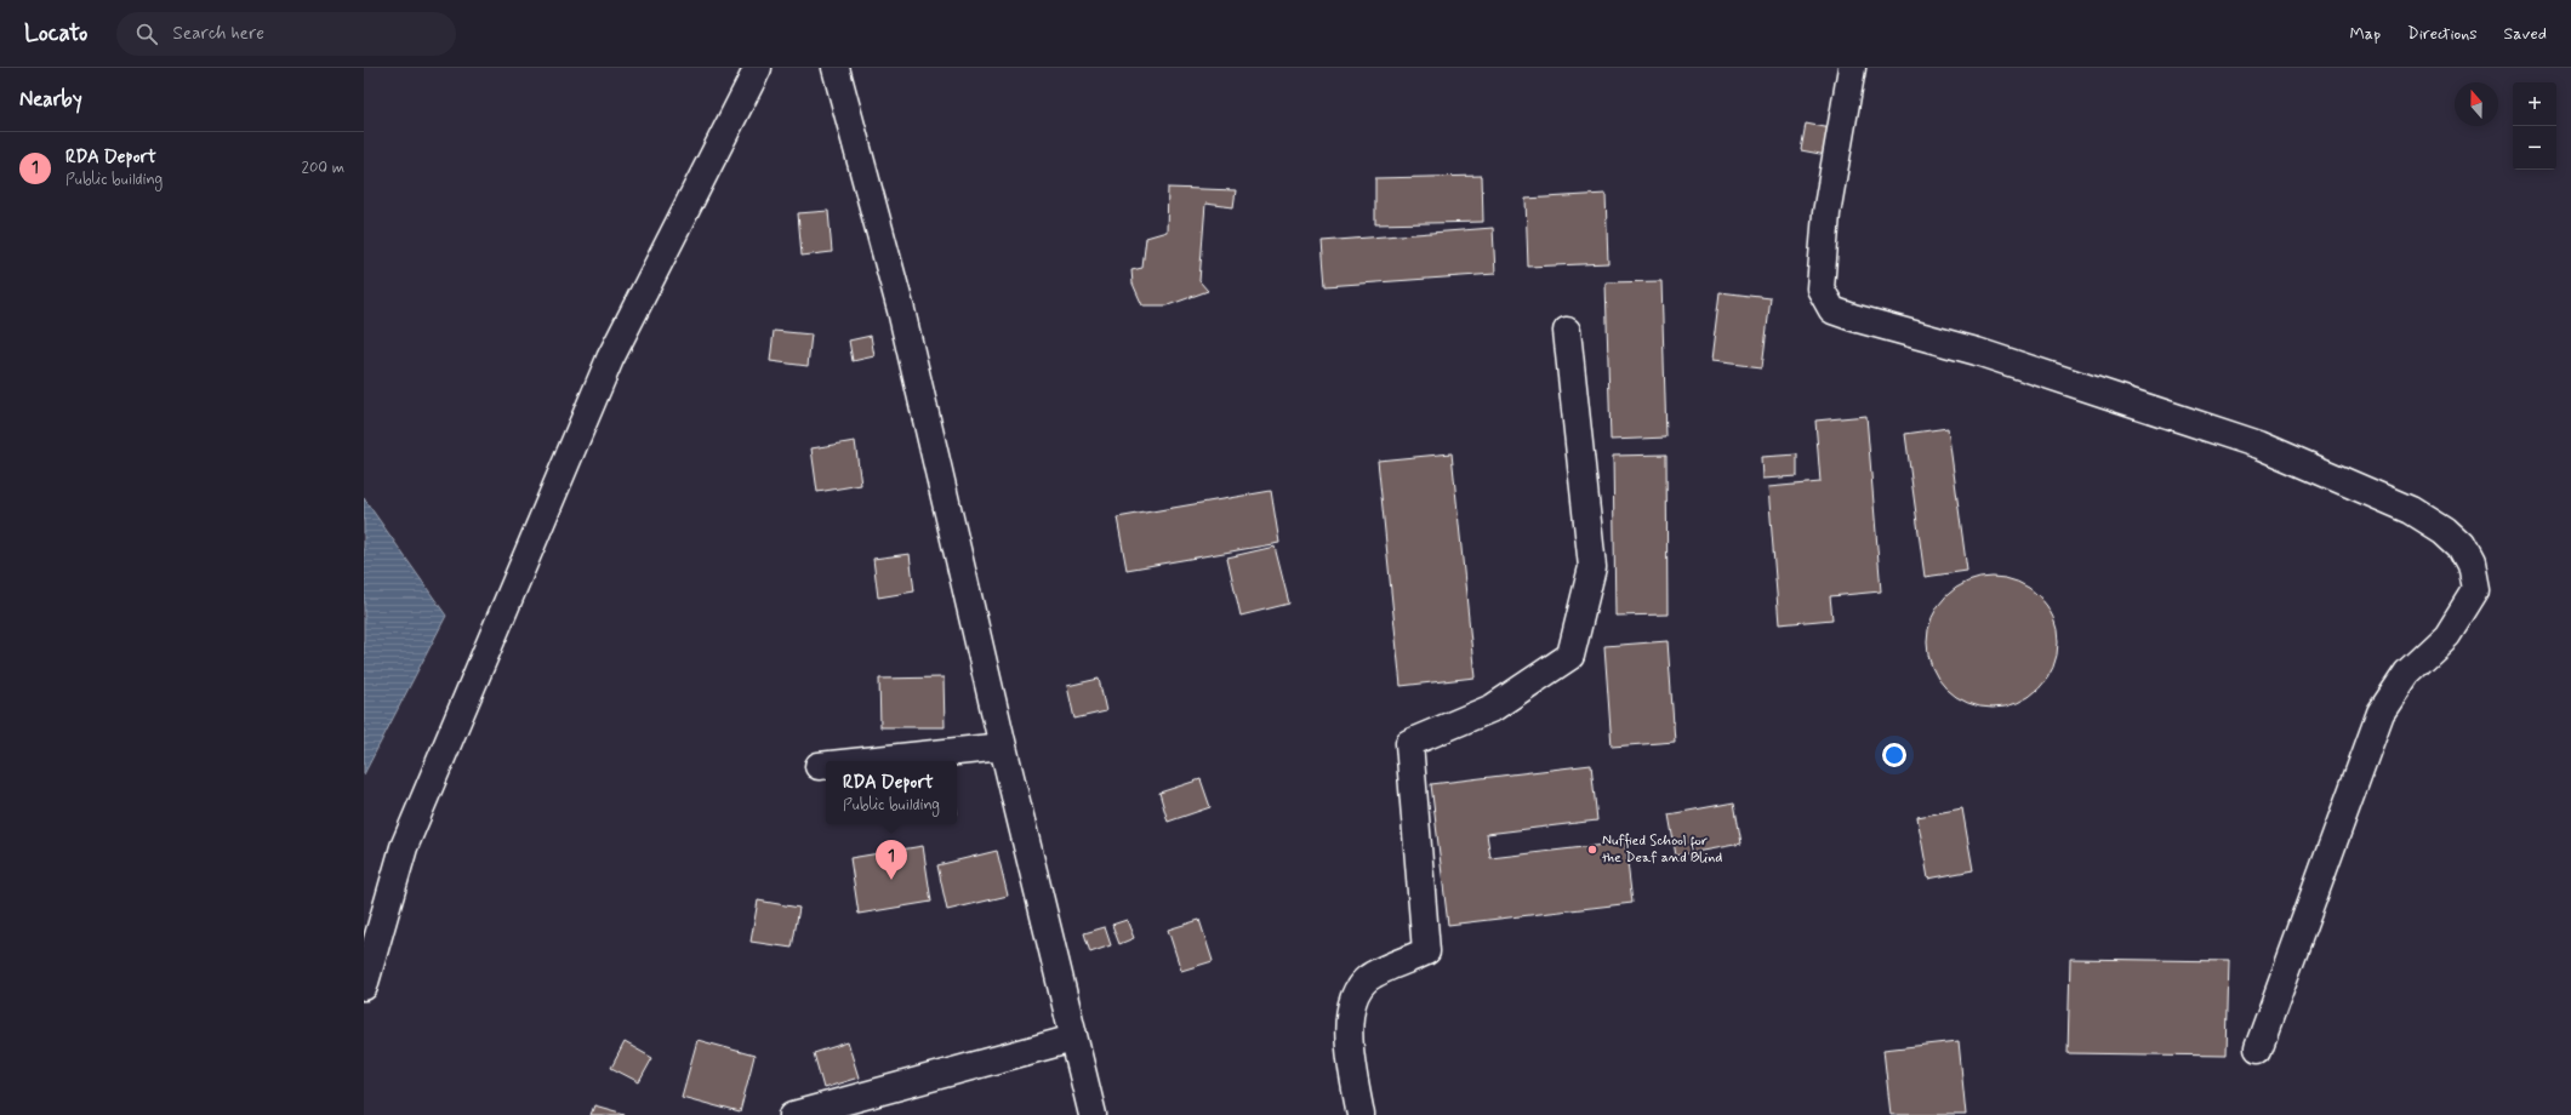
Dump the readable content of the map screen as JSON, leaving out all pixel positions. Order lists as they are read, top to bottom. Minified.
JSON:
{"places":["Nuffied School for the Deaf and Blind"],"north":"top","page":{"header":"Locato","search":"Search here","nav":["Map","Directions","Saved"],"heading":"Nearby","map_buttons":["+","−"],"list":[{"mark":"1","name":"RDA Deport","note":"Public building","value":"200 m"}],"popup":["RDA Deport","Public building"],"pins":"1"}}
